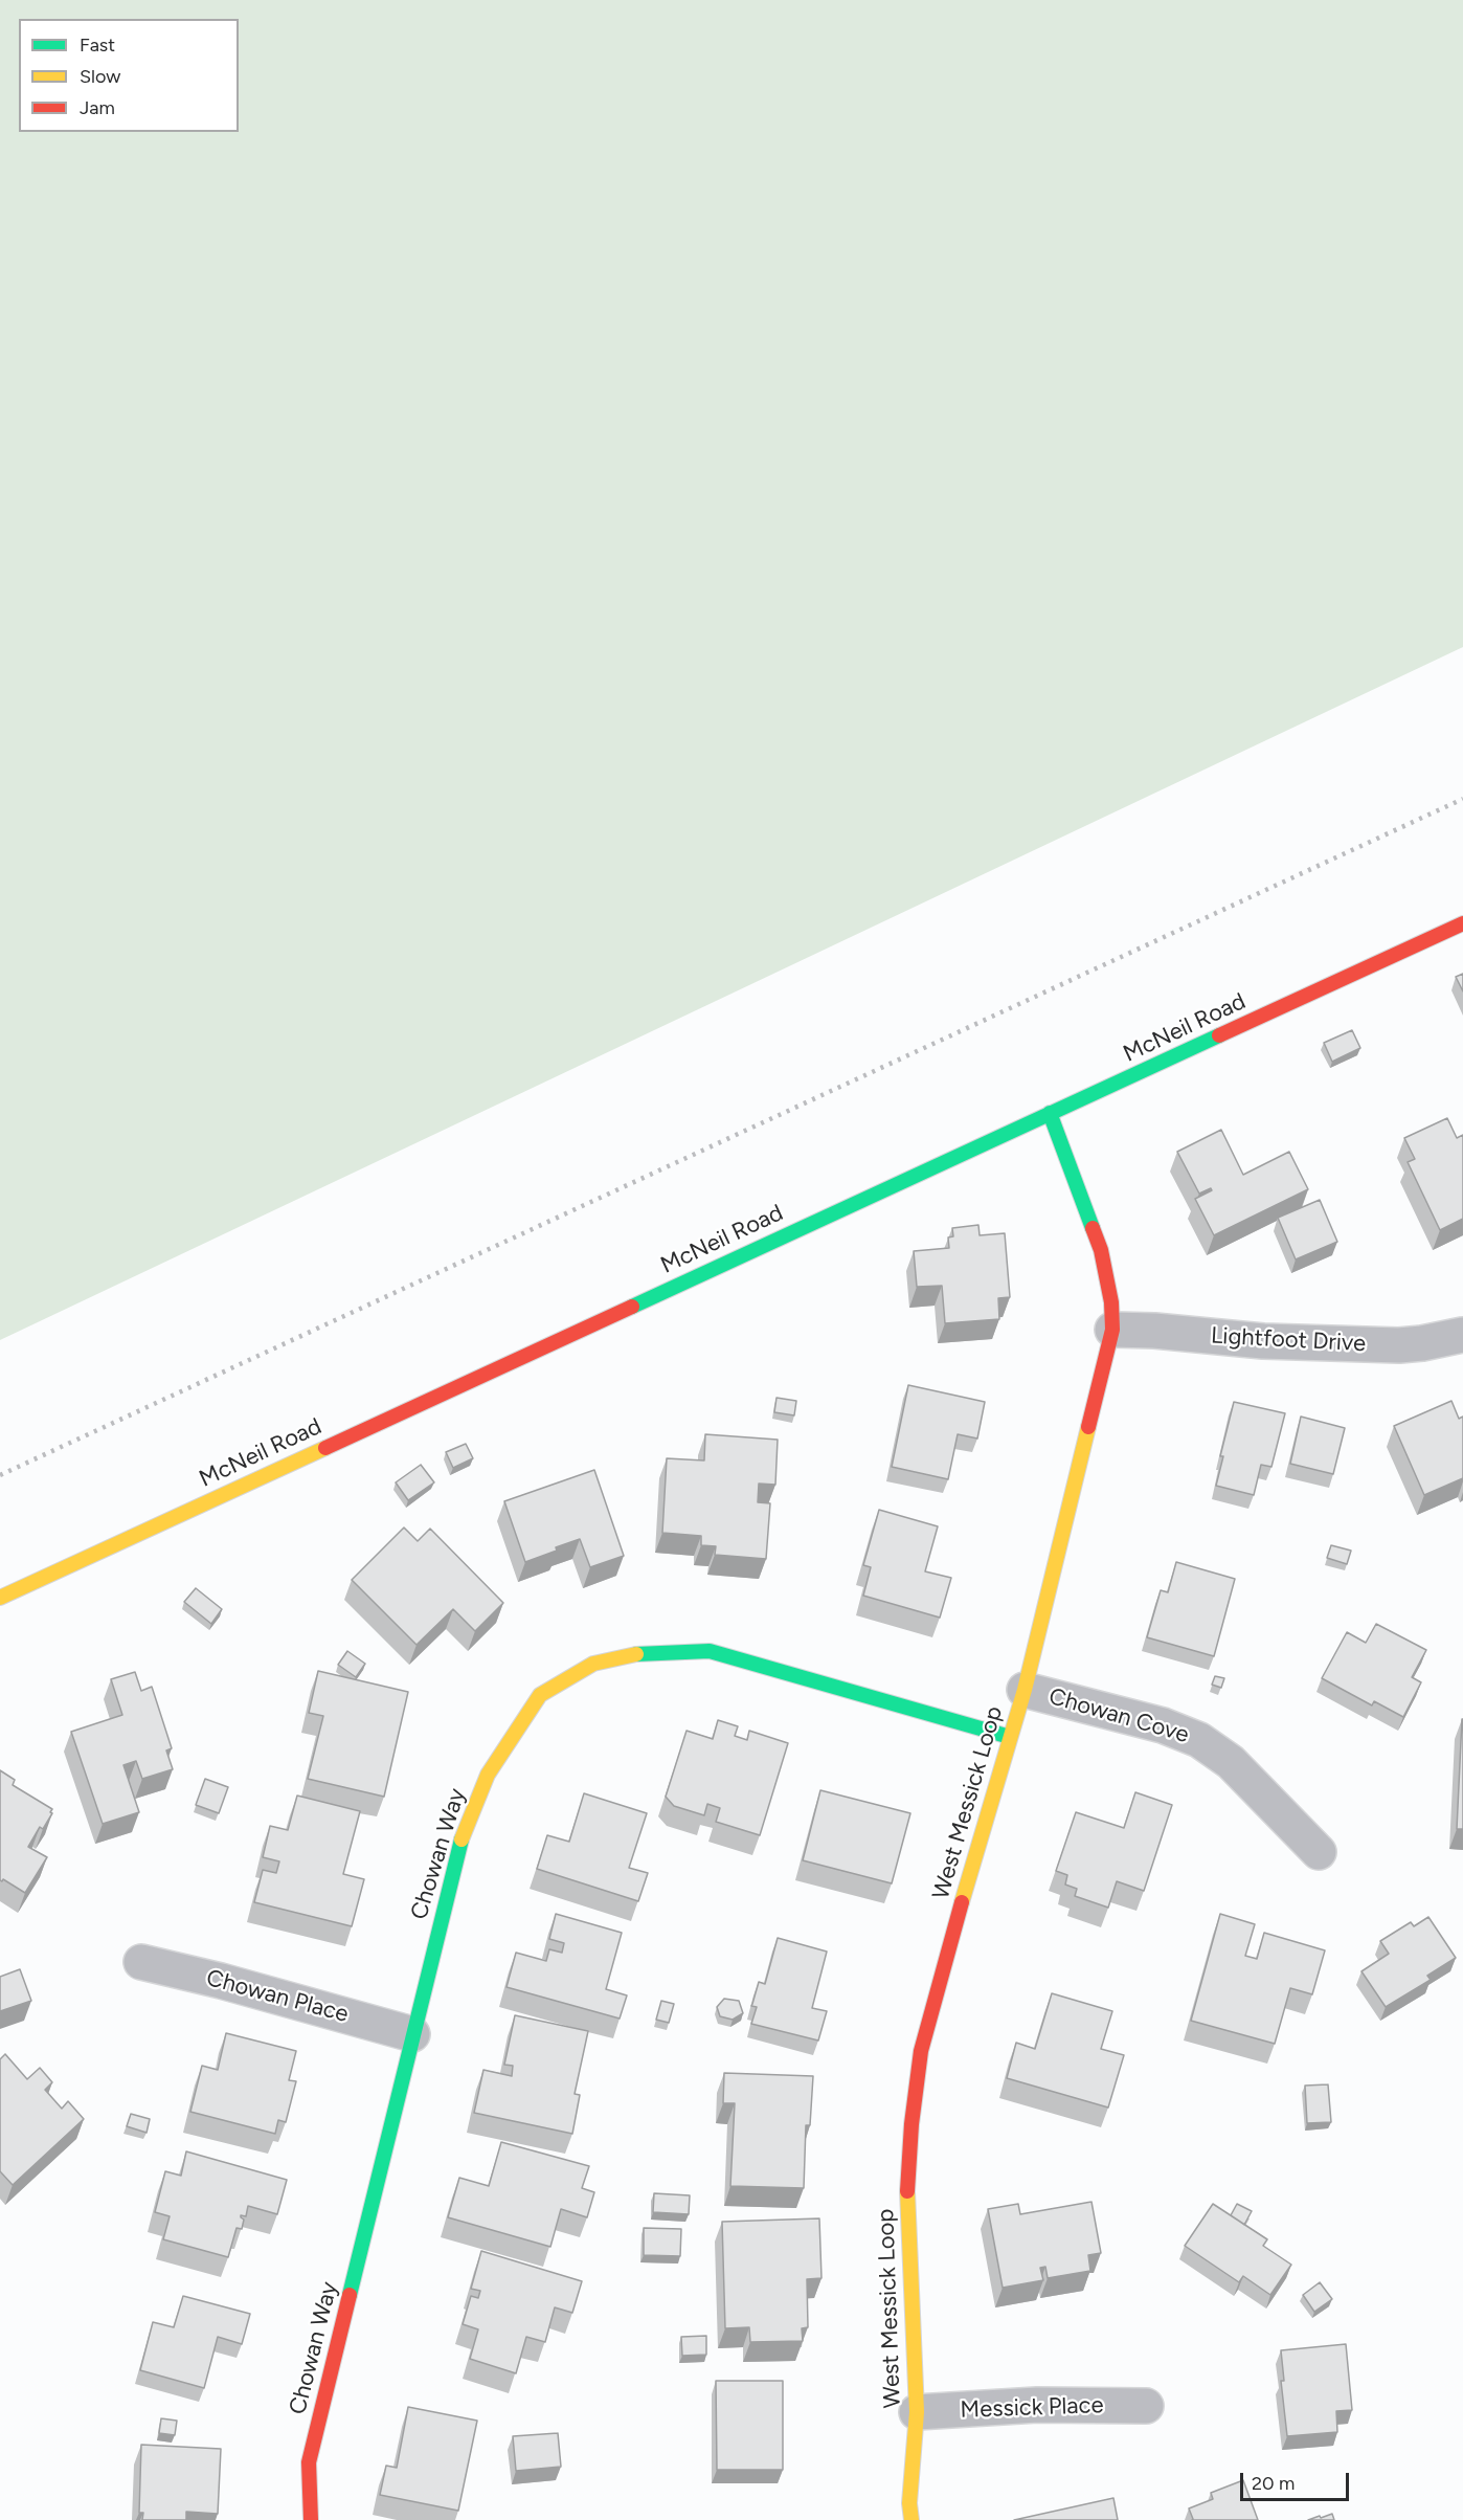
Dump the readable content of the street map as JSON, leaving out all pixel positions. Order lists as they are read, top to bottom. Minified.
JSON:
{"streets":{"street":["McNeil Road","Lightfoot Drive","Chowan Cove","West Messick Loop","Chowan Way","Chowan Place","Messick Place"]},"crossings":[["McNeil Road","West Messick Loop"],["Lightfoot Drive","West Messick Loop"],["Chowan Cove","West Messick Loop"],["West Messick Loop","Chowan Way"],["West Messick Loop","Messick Place"],["Chowan Way","Chowan Place"]],"legend":["Fast","Slow","Jam"],"scale_bar":"20 m"}
